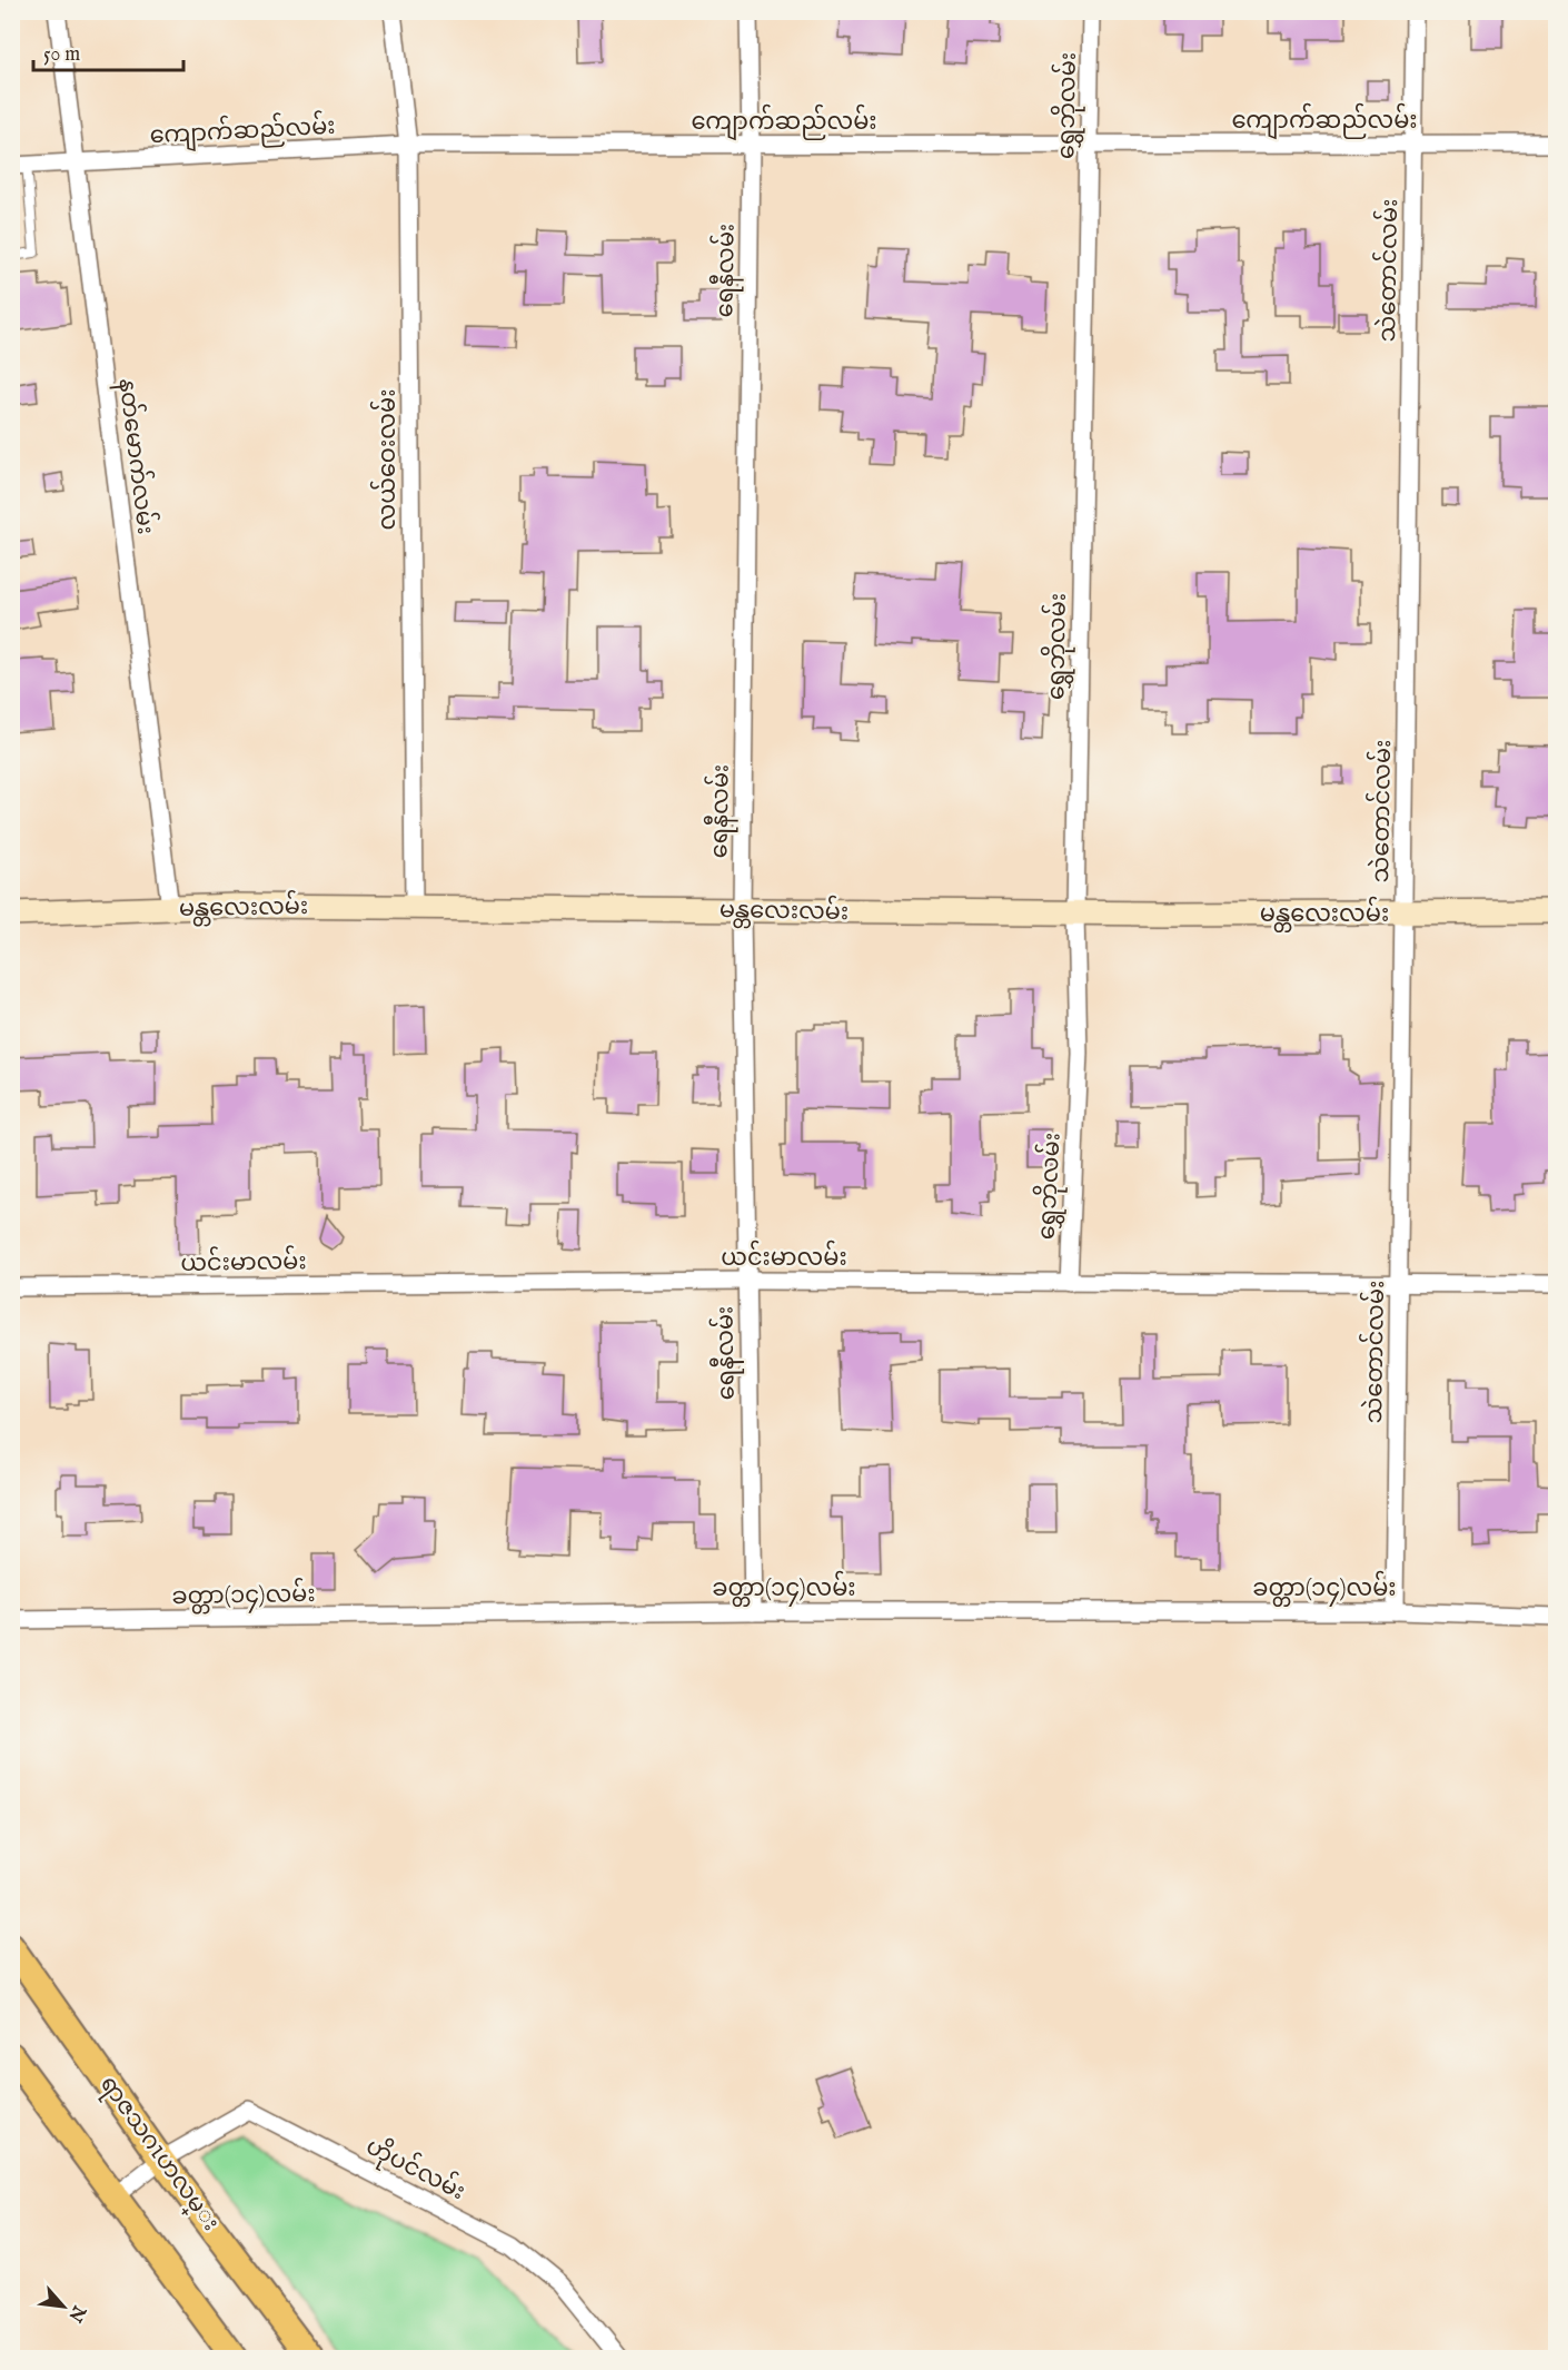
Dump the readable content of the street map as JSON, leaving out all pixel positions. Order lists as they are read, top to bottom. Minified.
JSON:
{"streets":{"main road":["မန္တလေးလမ်း","ရာဇသဂၤဟလမ္း"],"street":["ရွှေဘိုလမ်း","ကျောက်ဆည်လမ်း","ရေနီလမ်း","သဲတောင်လမ်း","နတ်မောက်လမ်း","လယ်ဝေးလမ်း","ယင်းမာလမ်း","ခတ္တာ(၁၄)လမ်း","ဟိုပင်လမ်း"]},"crossings":[["ရွှေဘိုလမ်း","ကျောက်ဆည်လမ်း"],["ရွှေဘိုလမ်း","မန္တလေးလမ်း"],["ရွှေဘိုလမ်း","ယင်းမာလမ်း"],["ကျောက်ဆည်လမ်း","ရေနီလမ်း"],["ကျောက်ဆည်လမ်း","သဲတောင်လမ်း"],["ကျောက်ဆည်လမ်း","နတ်မောက်လမ်း"],["ကျောက်ဆည်လမ်း","လယ်ဝေးလမ်း"],["ရေနီလမ်း","မန္တလေးလမ်း"],["ရေနီလမ်း","ယင်းမာလမ်း"],["ရေနီလမ်း","ခတ္တာ(၁၄)လမ်း"],["သဲတောင်လမ်း","မန္တလေးလမ်း"],["သဲတောင်လမ်း","ယင်းမာလမ်း"],["သဲတောင်လမ်း","ခတ္တာ(၁၄)လမ်း"],["နတ်မောက်လမ်း","မန္တလေးလမ်း"],["လယ်ဝေးလမ်း","မန္တလေးလမ်း"],["ရာဇသဂၤဟလမ္း","ဟိုပင်လမ်း"]],"scale_bar":"50 m","north":"bottom right"}
